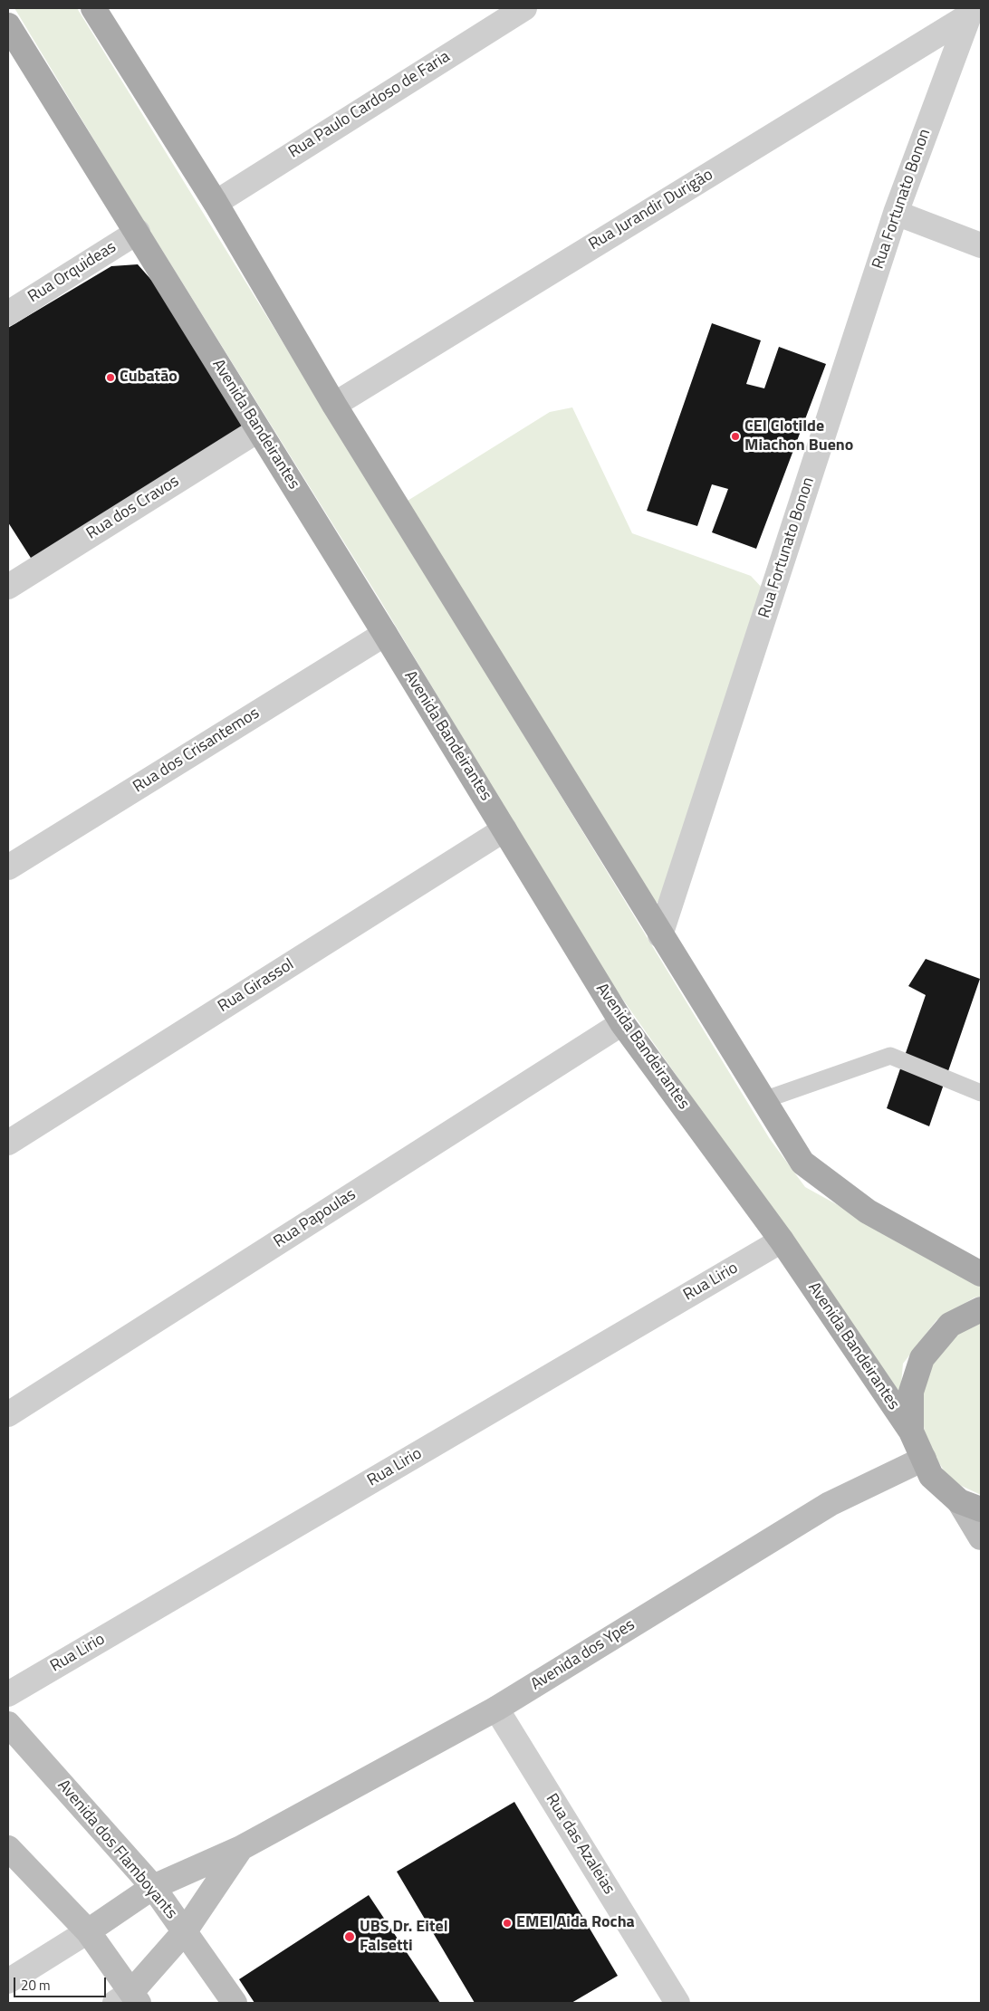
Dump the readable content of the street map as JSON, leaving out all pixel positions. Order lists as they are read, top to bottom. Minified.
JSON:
{"streets":{"main road":["Avenida Bandeirantes","Avenida dos Ypes","Avenida dos Flamboyants"],"street":["Rua Paulo Cardoso de Faria","Rua Fortunato Bonon","Rua Jurandir Durigão","Rua Orquideas","Rua dos Cravos","Rua dos Crisantemos","Rua Girassol","Rua Papoulas","Rua Lirio","Rua das Azaleias"]},"crossings":[["Rua Fortunato Bonon","Rua Jurandir Durigão"],["Rua Orquideas","Avenida Bandeirantes"],["Avenida Bandeirantes","Rua dos Cravos"],["Avenida Bandeirantes","Rua dos Crisantemos"],["Avenida Bandeirantes","Rua Girassol"],["Avenida Bandeirantes","Rua Papoulas"],["Avenida Bandeirantes","Rua Lirio"],["Avenida Bandeirantes","Avenida dos Ypes"],["Avenida dos Ypes","Rua das Azaleias"],["Avenida dos Ypes","Avenida dos Flamboyants"]],"places":["Cubatão","CEI Clotilde Miachon Bueno","EMEI Aida Rocha","UBS Dr. Eitel Falsetti"],"scale_bar":"20 m"}
